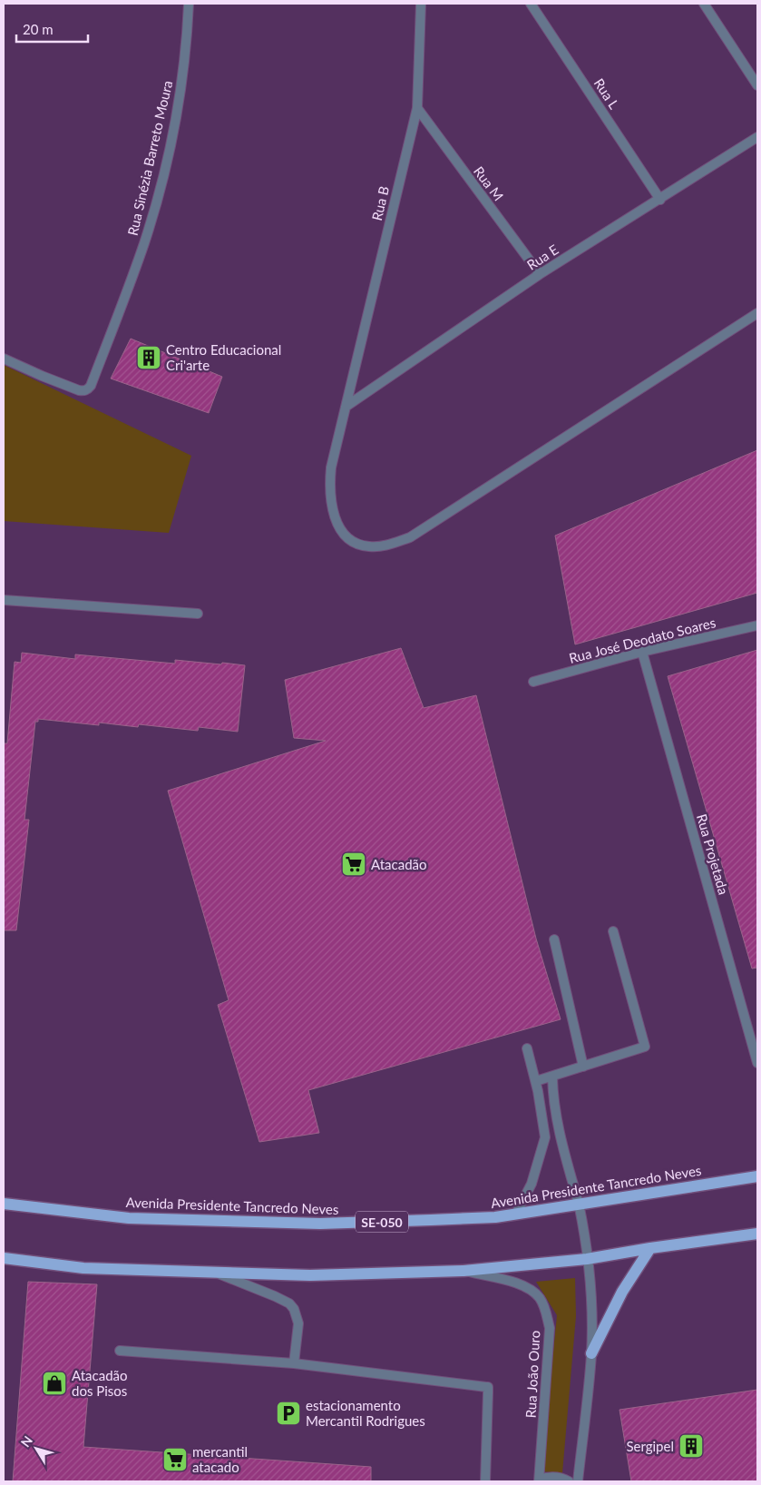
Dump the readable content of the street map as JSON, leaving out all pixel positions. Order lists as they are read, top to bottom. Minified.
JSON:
{"streets":{"main road":["Avenida Presidente Tancredo Neves","SE-050"],"street":["Rua L","Rua Sinézia Barreto Moura","Rua M","Rua B","Rua E","Rua José Deodato Soares","Rua Projetada","Rua João Ouro"]},"crossings":[["Rua L","Rua E"],["Rua M","Rua B"],["Rua M","Rua E"],["Rua B","Rua E"],["Rua José Deodato Soares","Rua Projetada"]],"places":{"building":["Centro Educacional Cri'arte","Sergipel"],"supermarket":["Atacadão","mercantil atacado"],"shop":["Atacadão dos Pisos"],"parking":["estacionamento Mercantil Rodrigues"]},"scale_bar":"20 m","north":"top left"}
